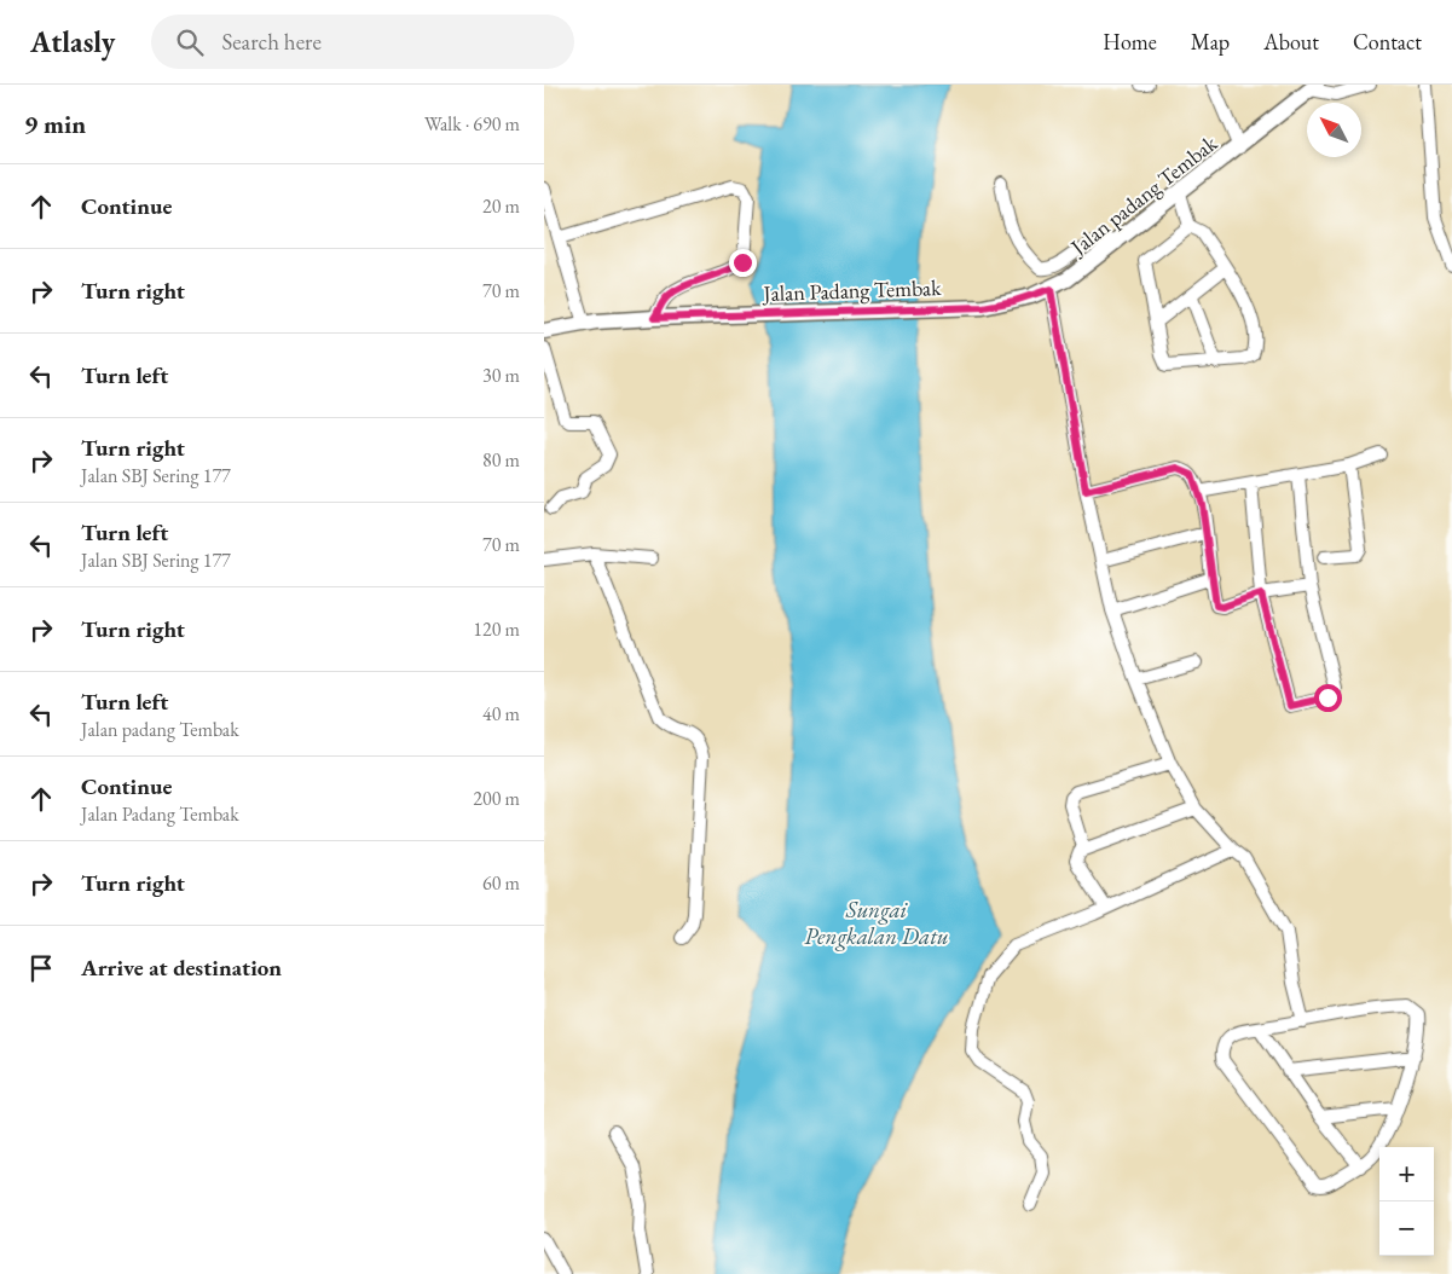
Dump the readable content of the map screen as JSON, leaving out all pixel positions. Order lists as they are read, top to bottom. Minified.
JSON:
{"streets":{"main road":["Jalan padang Tembak","Jalan Padang Tembak"]},"crossings":[["Jalan padang Tembak","Jalan Padang Tembak"]],"water":["Sungai Pengkalan Datu"],"north":"top left","page":{"header":"Atlasly","search":"Search here","nav":["Home","Map","About","Contact"],"heading":["9 min","Walk · 690 m"],"list":[["Continue","20 m"],["Turn right","70 m"],["Turn left","30 m"],["Turn right","Jalan SBJ Sering 177","80 m"],["Turn left","Jalan SBJ Sering 177","70 m"],["Turn right","120 m"],["Turn left","Jalan padang Tembak","40 m"],["Continue","Jalan Padang Tembak","200 m"],["Turn right","60 m"],"Arrive at destination"],"map_buttons":["+","−"]}}
